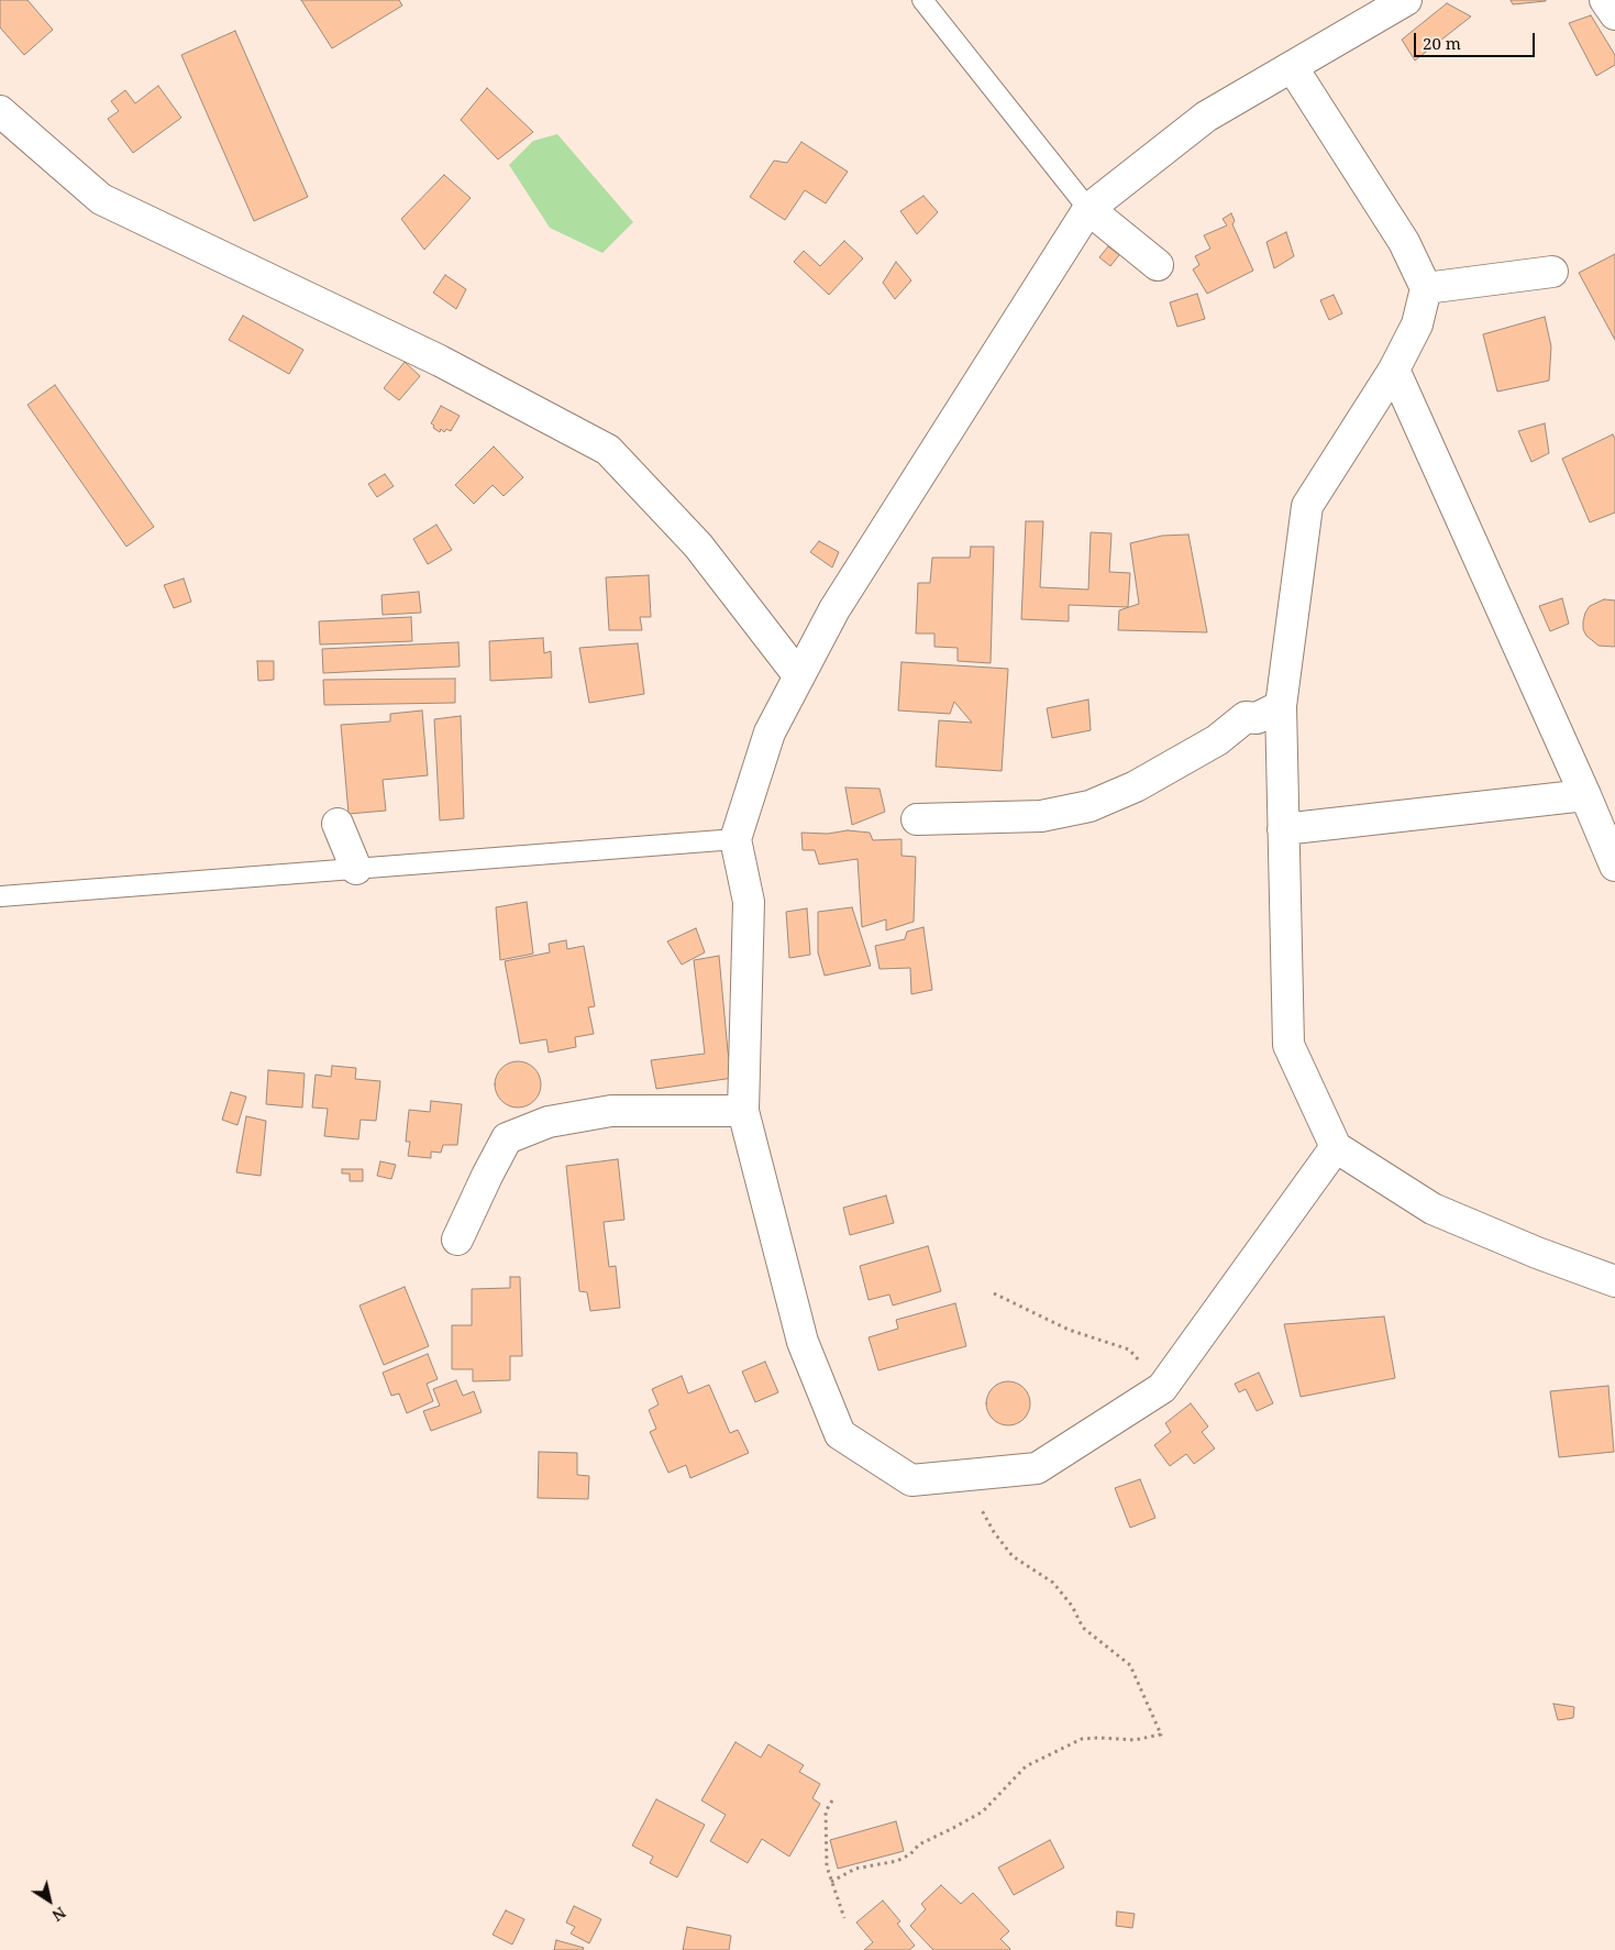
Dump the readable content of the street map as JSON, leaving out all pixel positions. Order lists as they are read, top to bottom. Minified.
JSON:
{"scale_bar":"20 m","north":"bottom right"}
